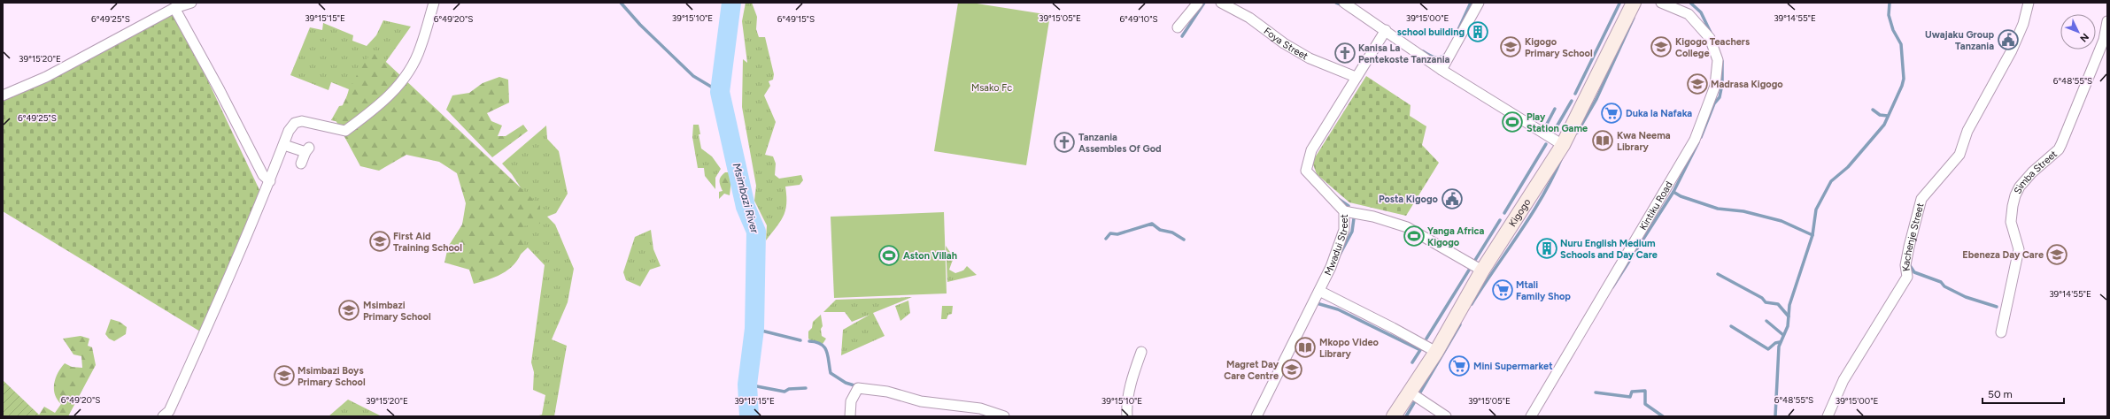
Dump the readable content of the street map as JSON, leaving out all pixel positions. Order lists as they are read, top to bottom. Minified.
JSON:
{"streets":{"main road":["Kigogo"],"street":["Foya Street","Simba Street","Kintiku Road","Kachenje Street","Mwadui Street"]},"crossings":[["Foya Street","Mwadui Street"]],"water":["Msimbazi River"],"parks":["Msako Fc"],"places":{"building":["school building","Nuru English Medium Schools and Day Care"],"public building":["Uwajaku Group Tanzania","Posta Kigogo"],"school or university":["Kigogo Primary School","Kigogo Teachers College","Madrasa Kigogo","First Aid Training School","Ebeneza Day Care","Msimbazi Primary School","Magret Day Care Centre","Msimbazi Boys Primary School"],"church":["Kanisa La Pentekoste Tanzania","Tanzania Assembles Of God"],"supermarket":["Duka la Nafaka","Mtali Family Shop","Mini Supermarket"],"sports":["Play Station Game","Yanga Africa Kigogo","Aston Villah"],"library":["Kwa Neema Library","Mkopo Video Library"]},"scale_bar":"50 m","north":"bottom right","coordinates":["39°15'00\"E","39°15'05\"E","39°15'15\"E","39°15'10\"E","39°14'55\"E","6°49'25\"S","6°49'20\"S","6°49'15\"S","6°49'10\"S","39°15'20\"E","6°48'55\"S"]}
